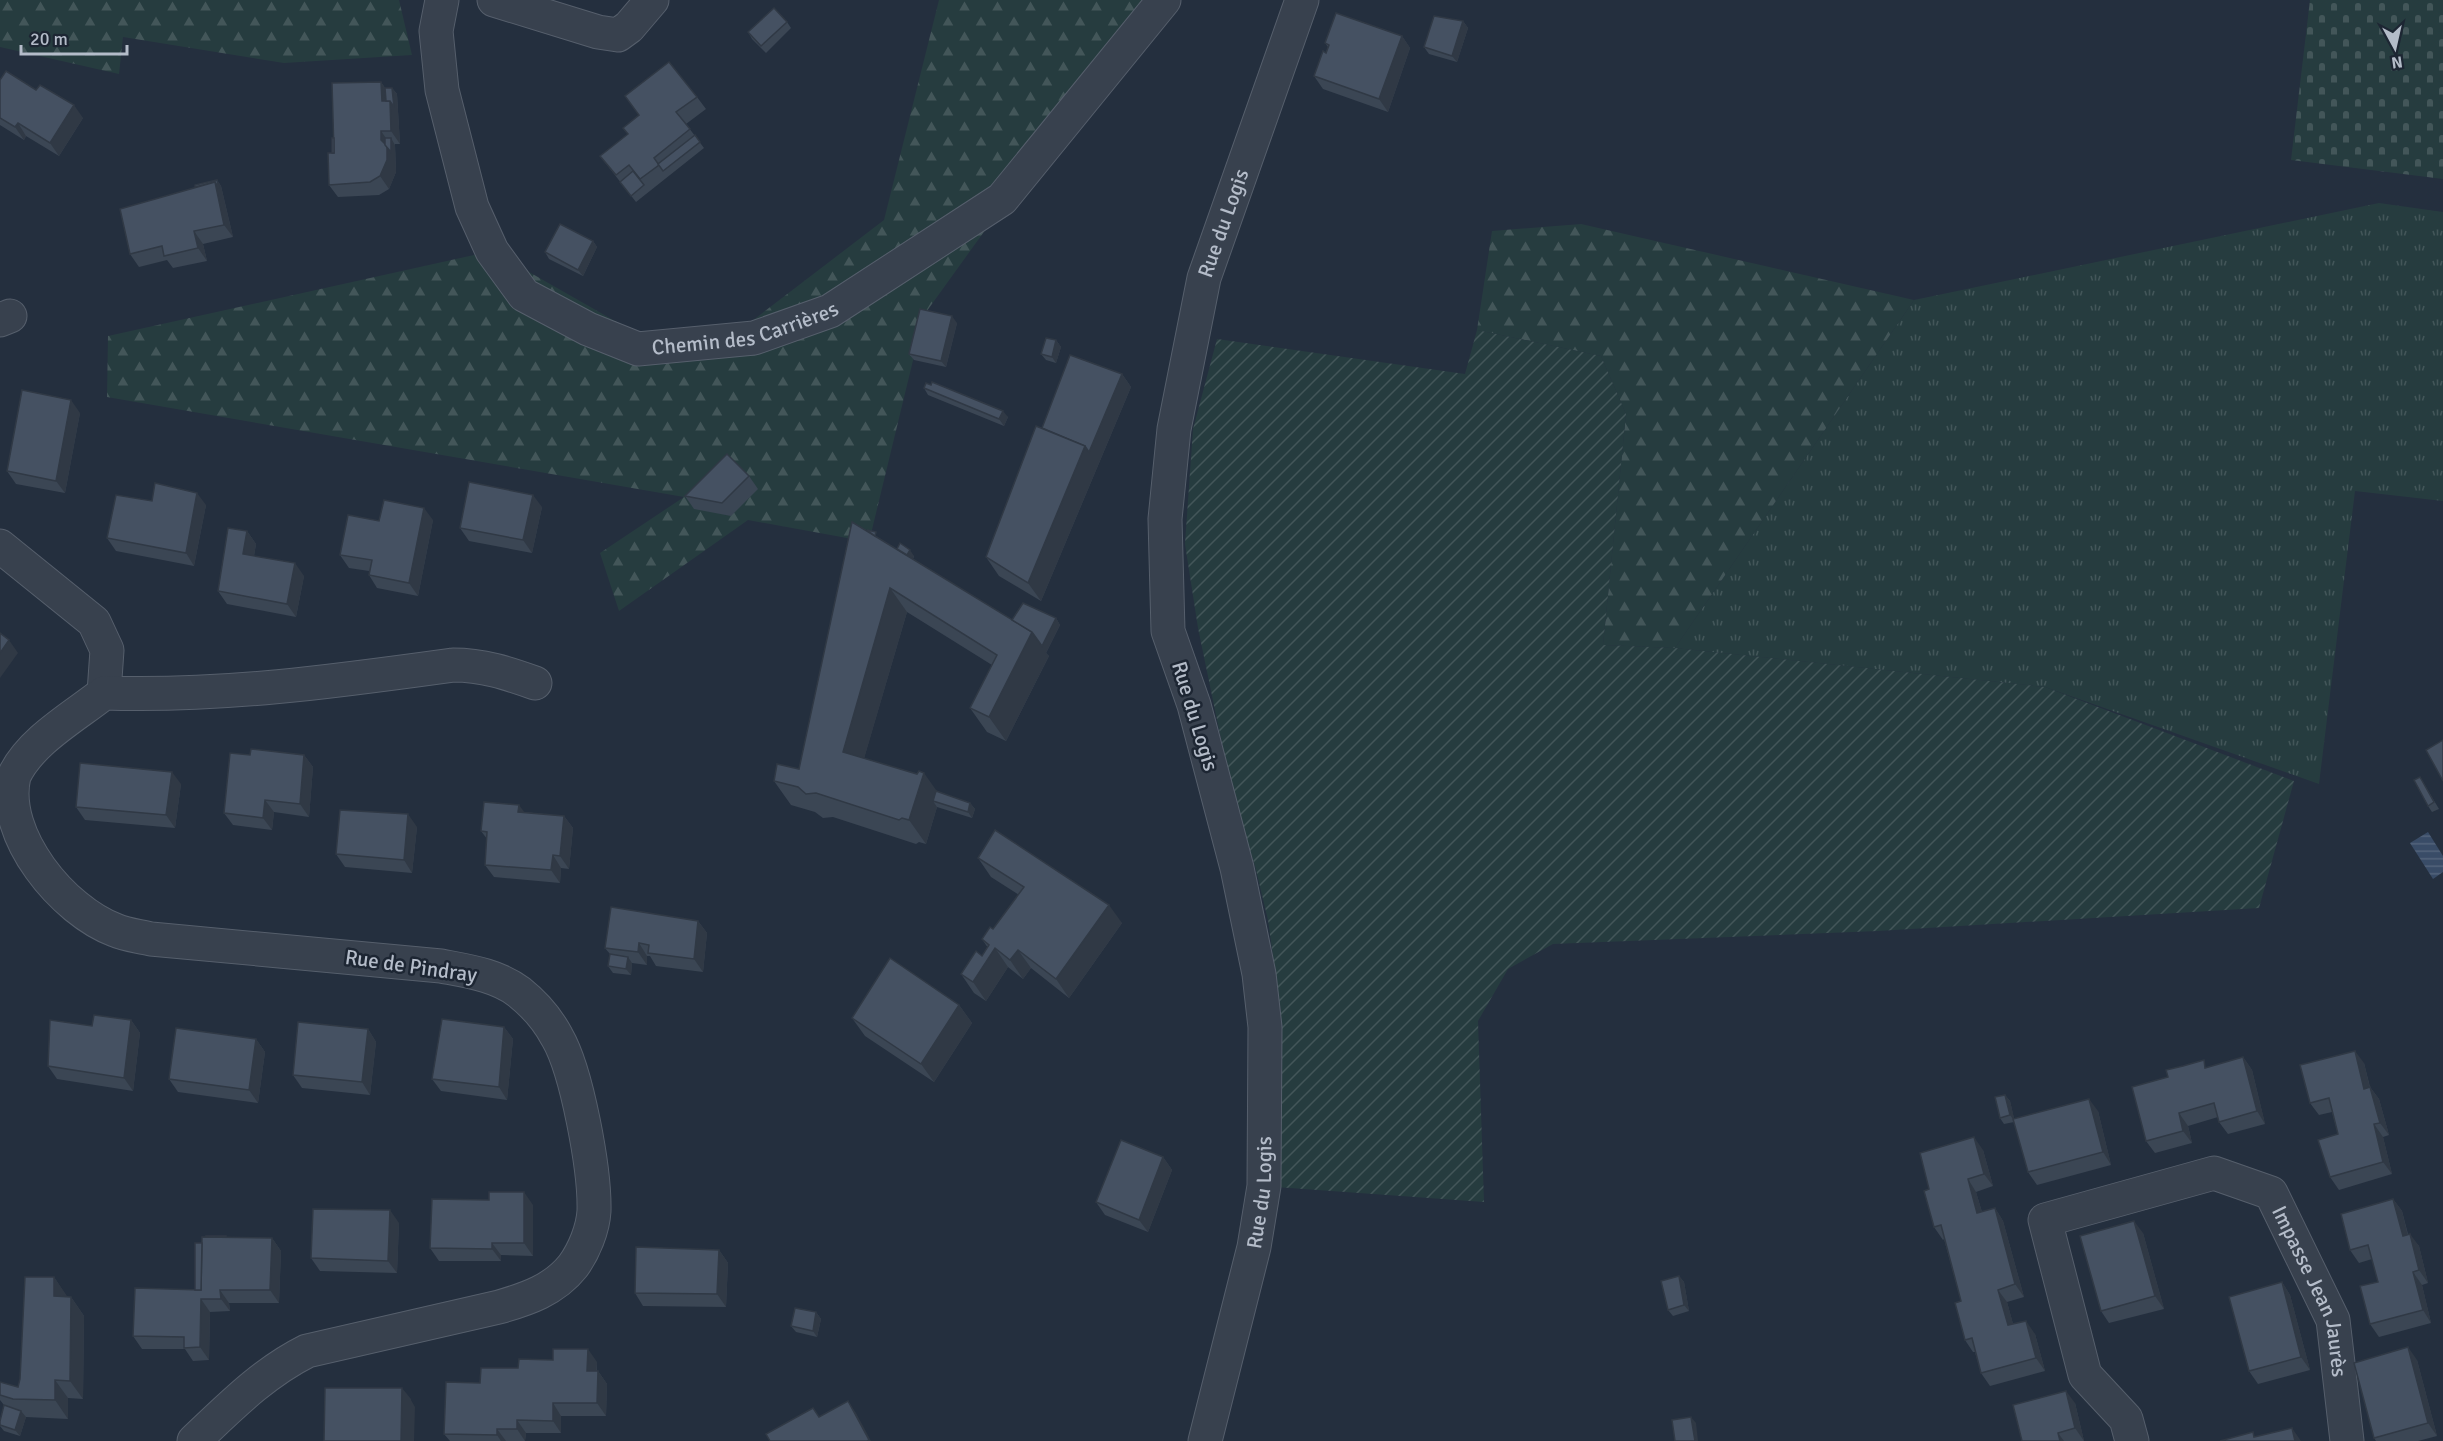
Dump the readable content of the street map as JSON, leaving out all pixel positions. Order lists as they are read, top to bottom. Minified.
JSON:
{"streets":{"street":["Rue du Logis","Chemin des Carrières","Rue de Pindray","Impasse Jean Jaurès"]},"scale_bar":"20 m","north":"bottom"}
